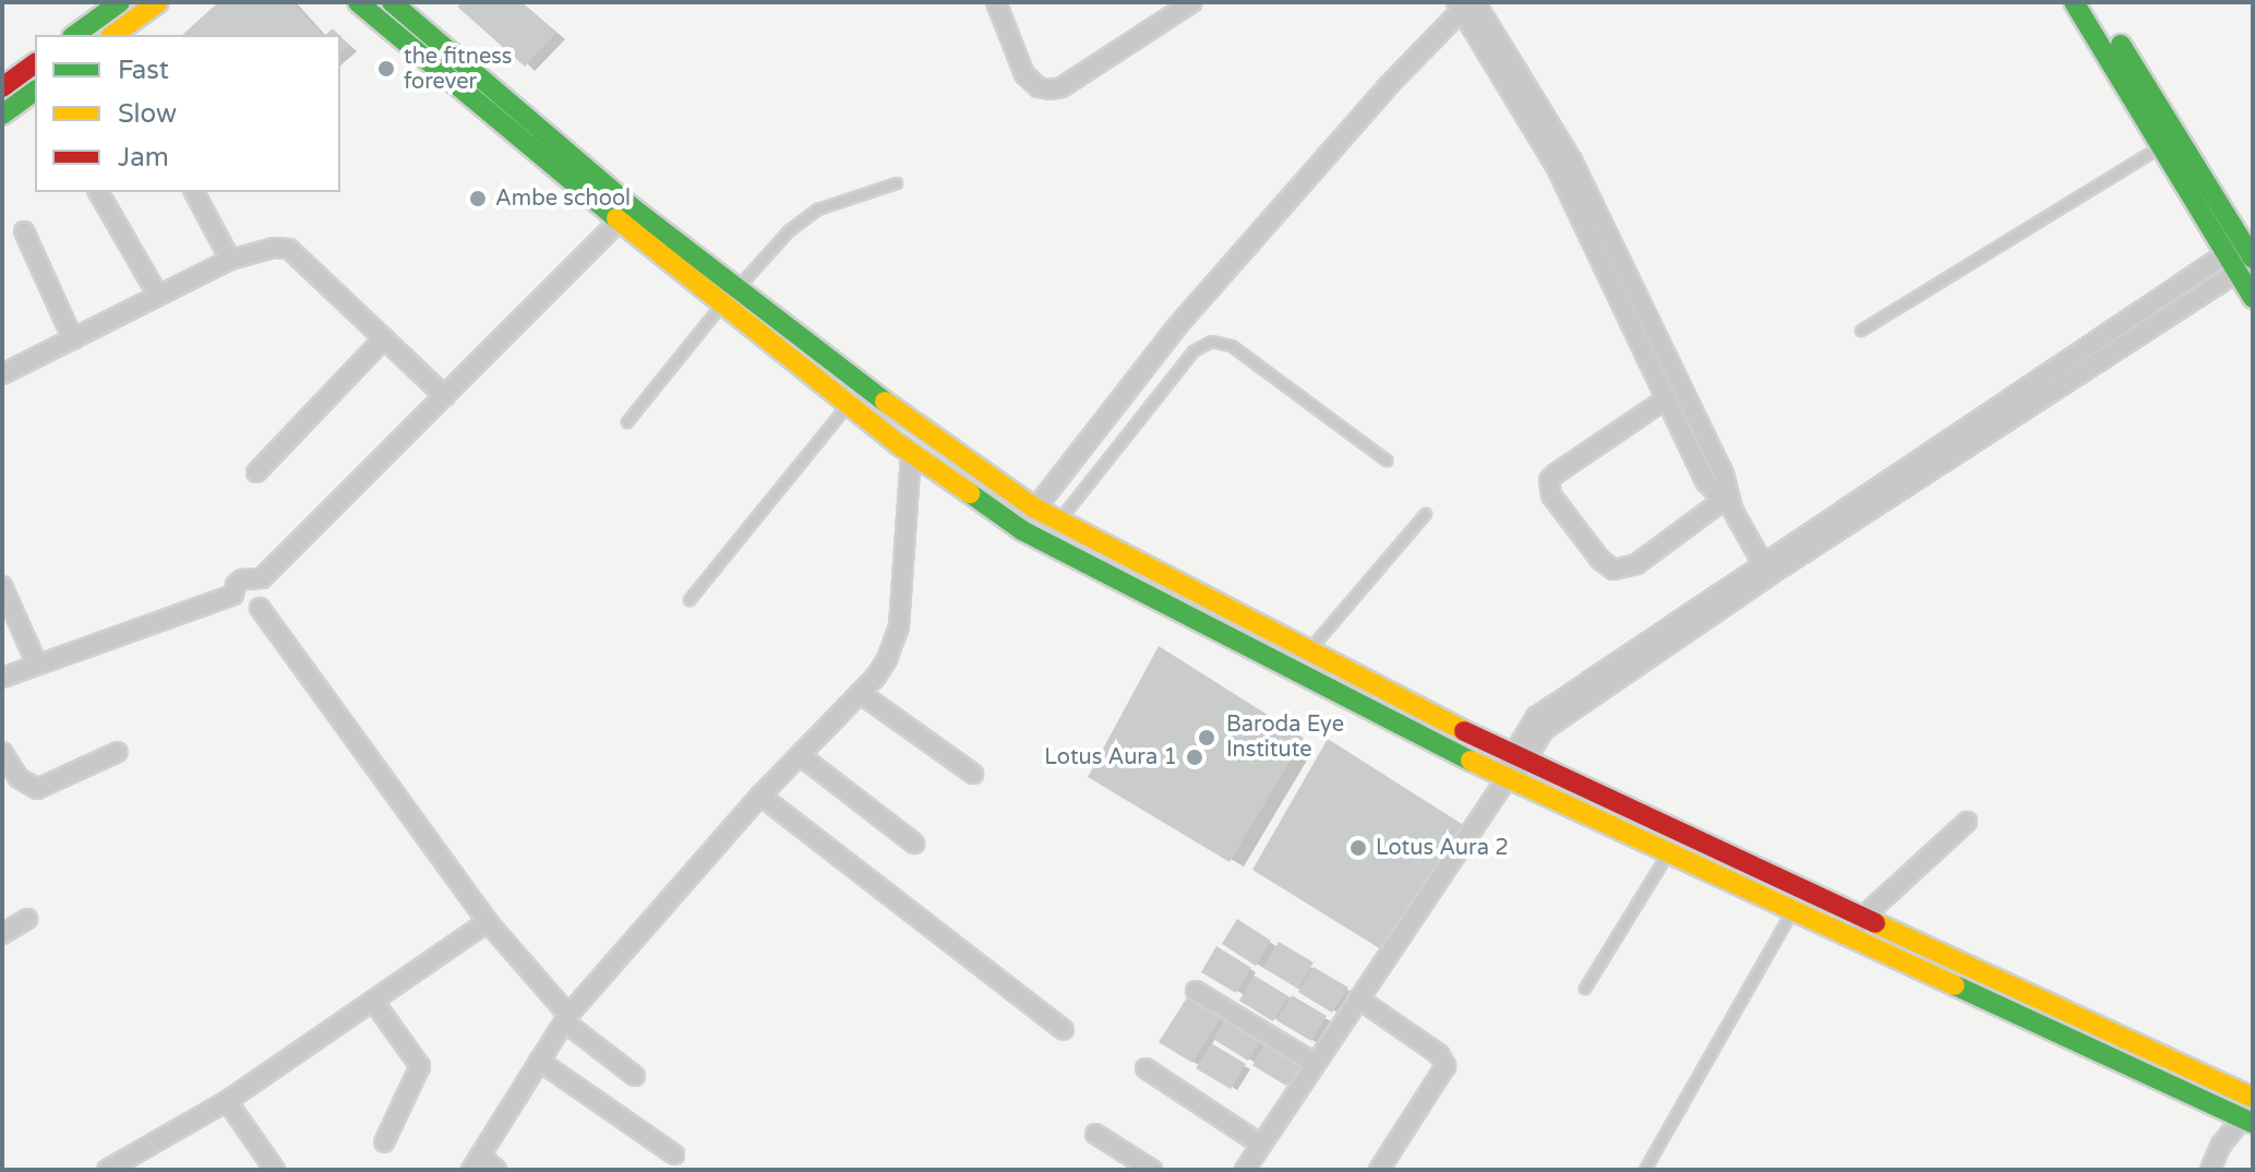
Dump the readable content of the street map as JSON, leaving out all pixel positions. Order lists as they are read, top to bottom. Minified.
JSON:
{"places":["the fitness forever","Ambe school","Baroda Eye Institute","Lotus Aura 1","Lotus Aura 2"],"legend":["Fast","Slow","Jam"]}
